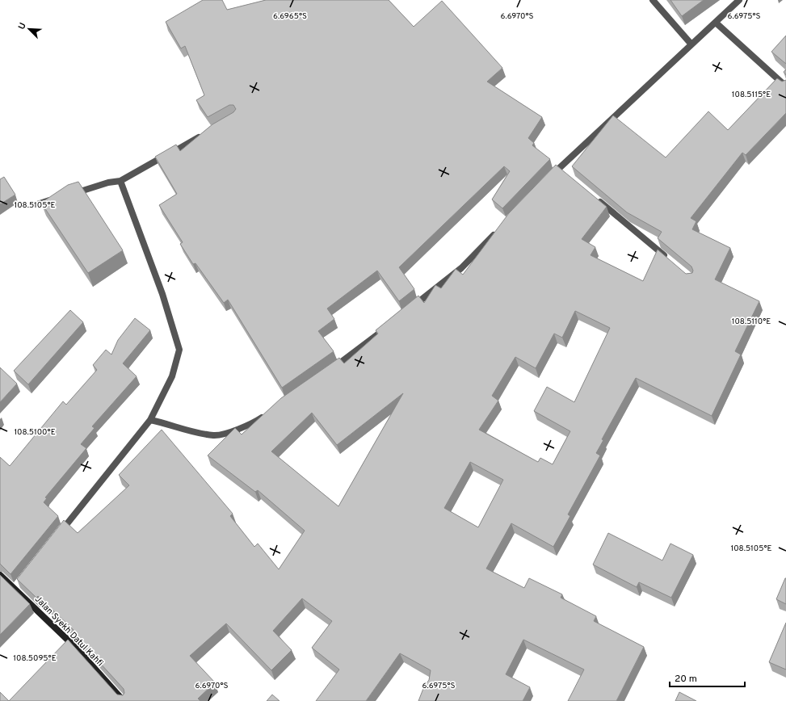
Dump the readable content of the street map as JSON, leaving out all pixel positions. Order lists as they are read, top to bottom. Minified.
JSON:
{"streets":{"street":["Jalan Syekh Datul Kahfi"]},"scale_bar":"20 m","north":"top left","coordinates":["6.6970°S","6.6975°S","6.6965°S","108.5115°E","108.5105°E","108.5110°E","108.5100°E","108.5095°E"]}
